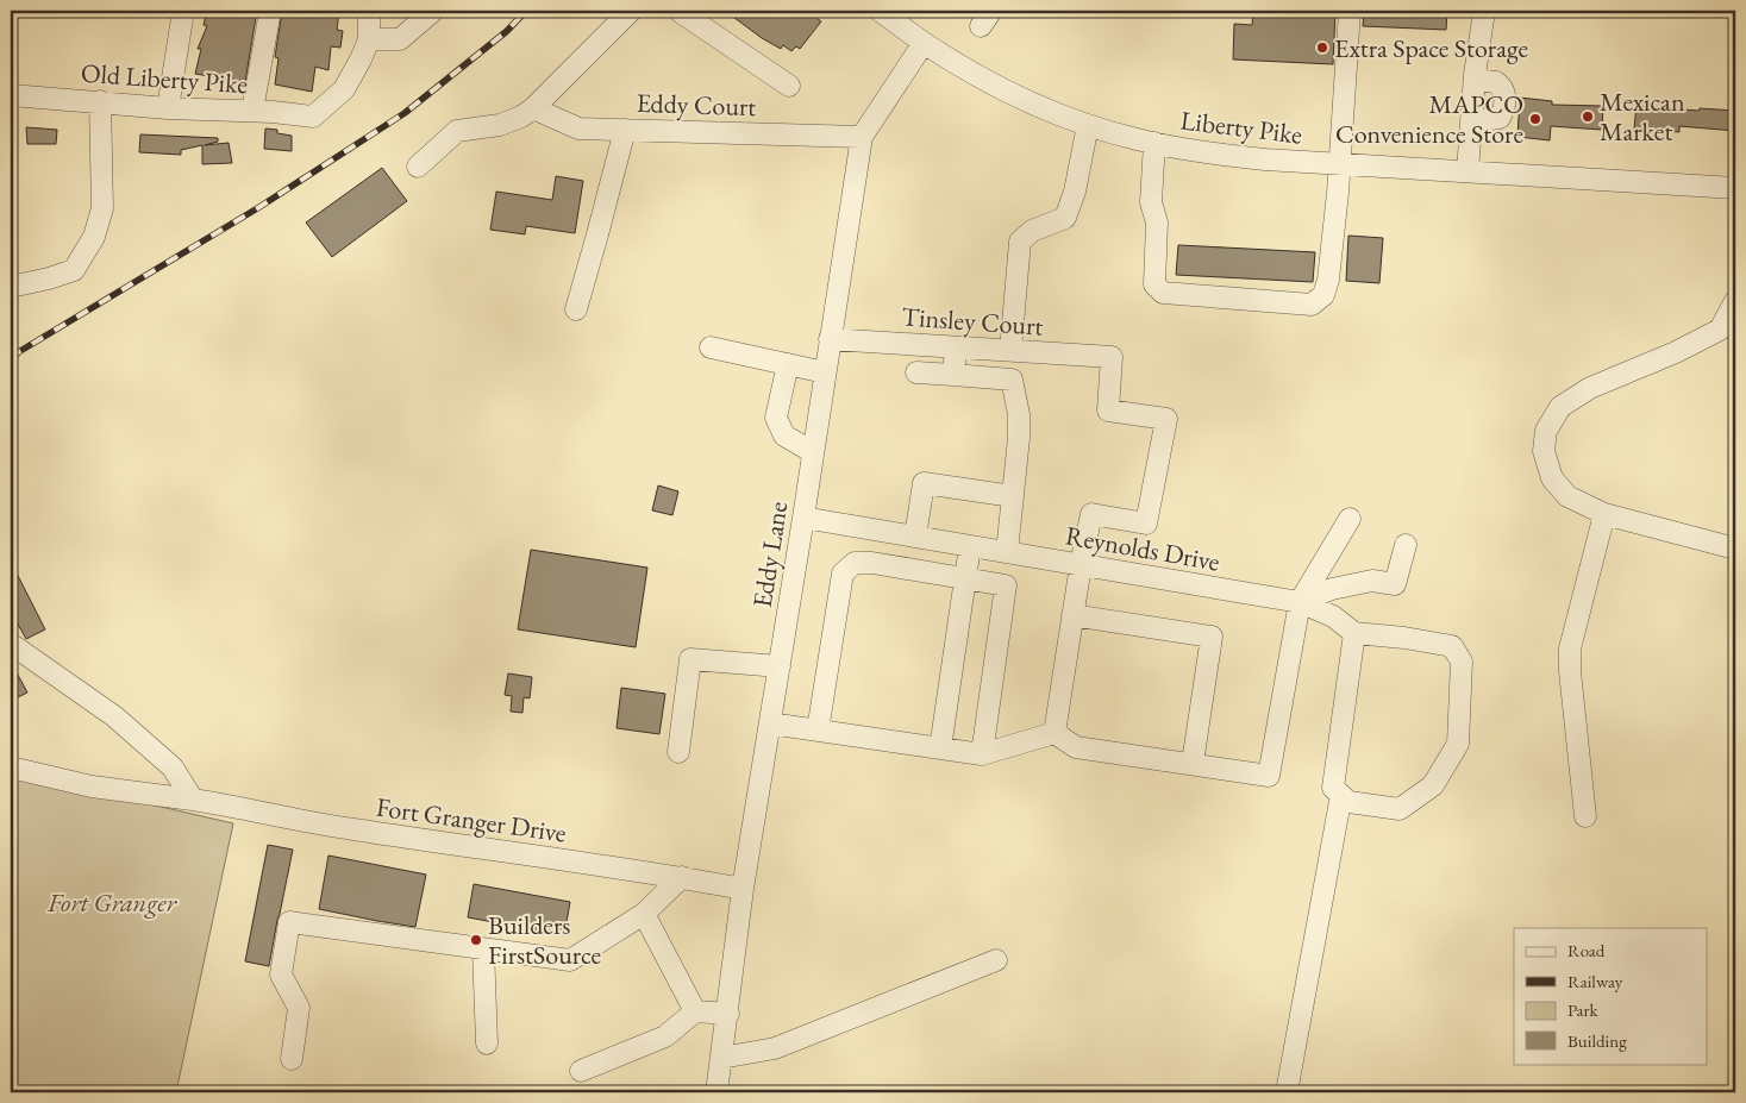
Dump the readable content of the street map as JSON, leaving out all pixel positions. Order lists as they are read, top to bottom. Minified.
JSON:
{"streets":{"street":["Old Liberty Pike","Eddy Court","Liberty Pike","Tinsley Court","Reynolds Drive","Eddy Lane","Fort Granger Drive"]},"crossings":[["Eddy Court","Eddy Lane"],["Liberty Pike","Eddy Lane"],["Tinsley Court","Reynolds Drive"],["Tinsley Court","Eddy Lane"],["Reynolds Drive","Eddy Lane"],["Eddy Lane","Fort Granger Drive"]],"parks":["Fort Granger"],"places":["Extra Space Storage","Mexican Market","MAPCO Convenience Store","Builders FirstSource"],"legend":["Road","Railway","Park","Building"]}
